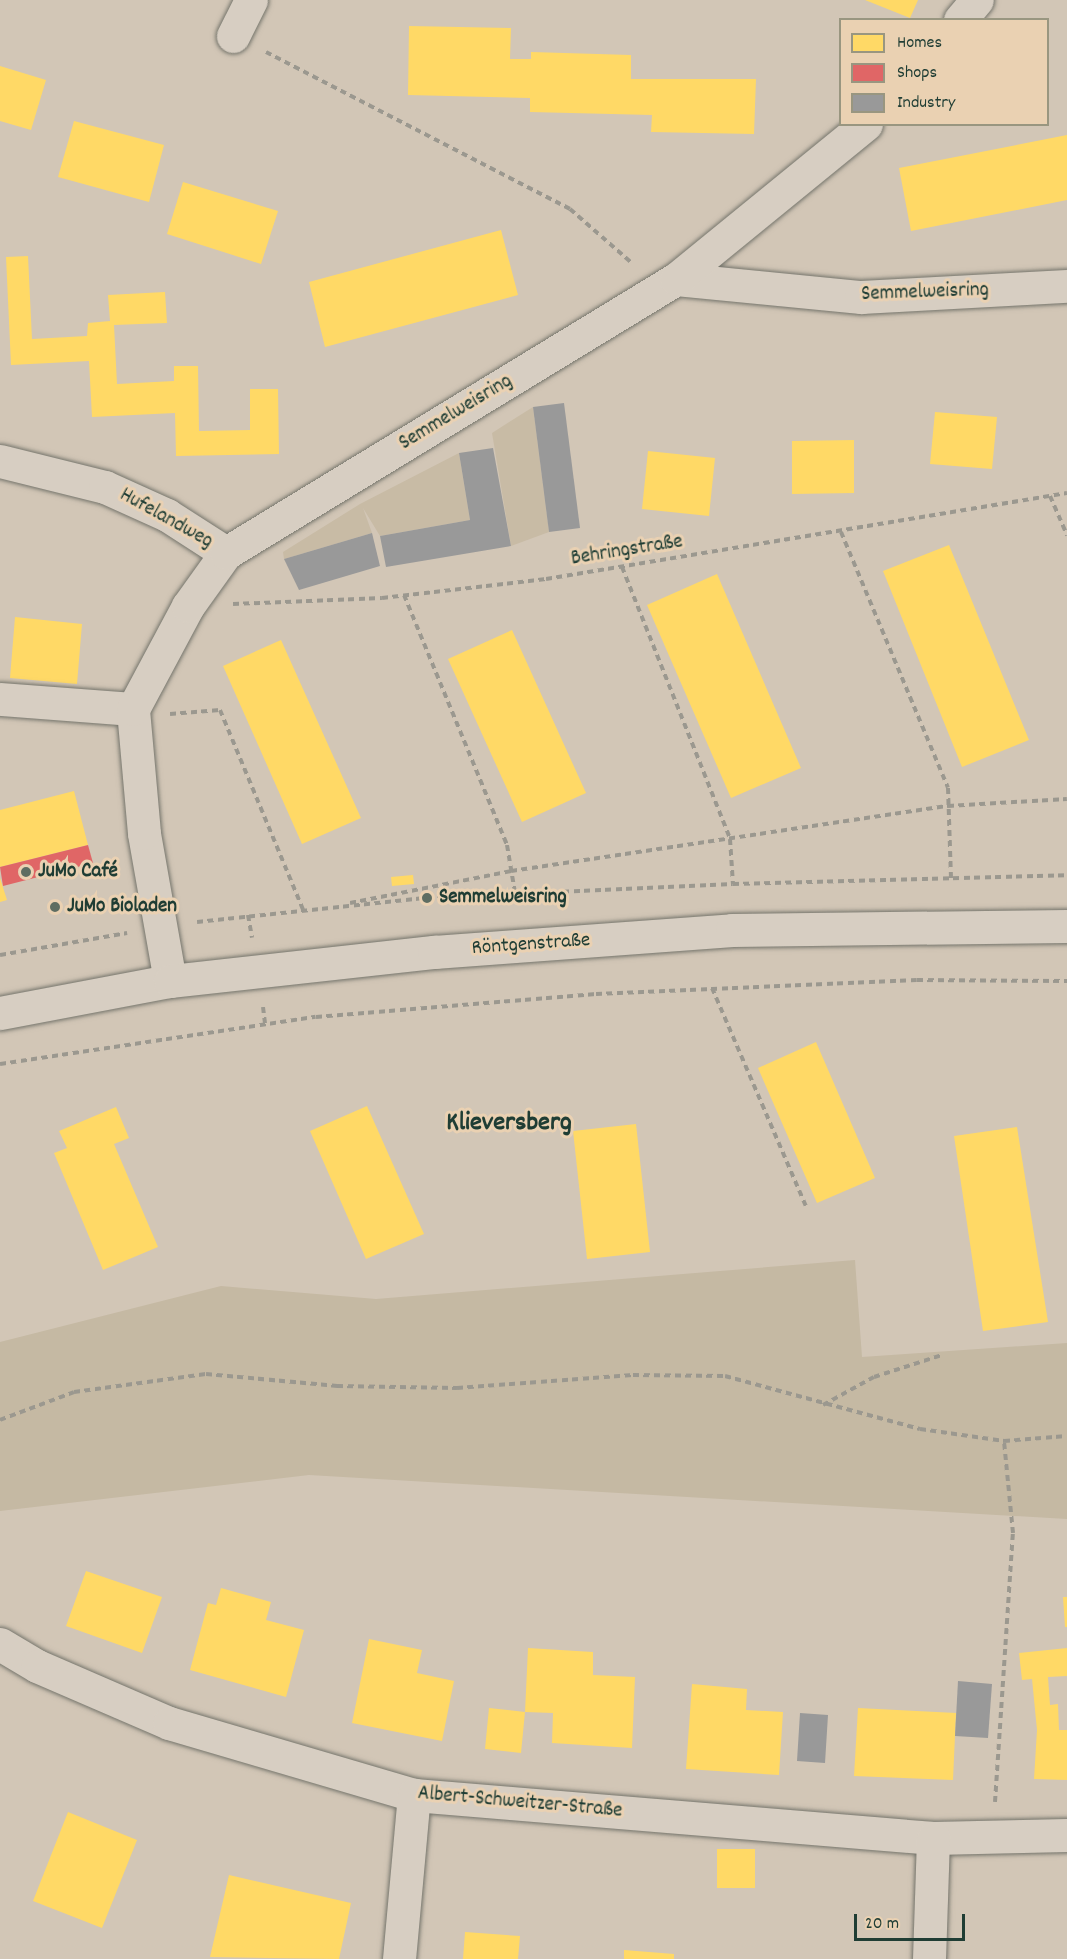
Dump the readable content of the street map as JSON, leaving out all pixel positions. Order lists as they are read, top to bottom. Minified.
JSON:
{"streets":{"street":["Semmelweisring","Hufelandweg","Röntgenstraße","Albert-Schweitzer-Straße"],"path":["Behringstraße"]},"crossings":[["Semmelweisring","Hufelandweg"],["Semmelweisring","Behringstraße"]],"districts":["Klieversberg"],"places":["JuMo Café","Semmelweisring","JuMo Bioladen"],"legend":["Homes","Shops","Industry"],"scale_bar":"20 m"}
